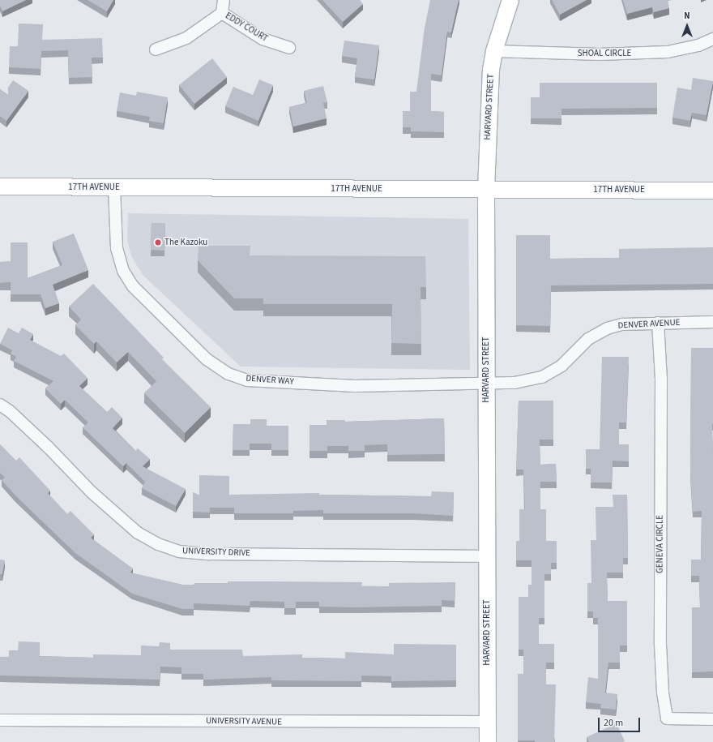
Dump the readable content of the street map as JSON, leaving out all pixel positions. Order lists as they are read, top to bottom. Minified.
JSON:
{"streets":{"street":["EDDY COURT","SHOAL CIRCLE","HARVARD STREET","17TH AVENUE","DENVER AVENUE","DENVER WAY","GENEVA CIRCLE","UNIVERSITY DRIVE","UNIVERSITY AVENUE"]},"crossings":[["SHOAL CIRCLE","HARVARD STREET"],["HARVARD STREET","17TH AVENUE"],["HARVARD STREET","DENVER AVENUE"],["HARVARD STREET","DENVER WAY"],["HARVARD STREET","UNIVERSITY DRIVE"],["HARVARD STREET","UNIVERSITY AVENUE"],["17TH AVENUE","DENVER WAY"],["DENVER AVENUE","DENVER WAY"],["DENVER AVENUE","GENEVA CIRCLE"]],"places":["The Kazoku"],"scale_bar":"20 m","north":"top"}
